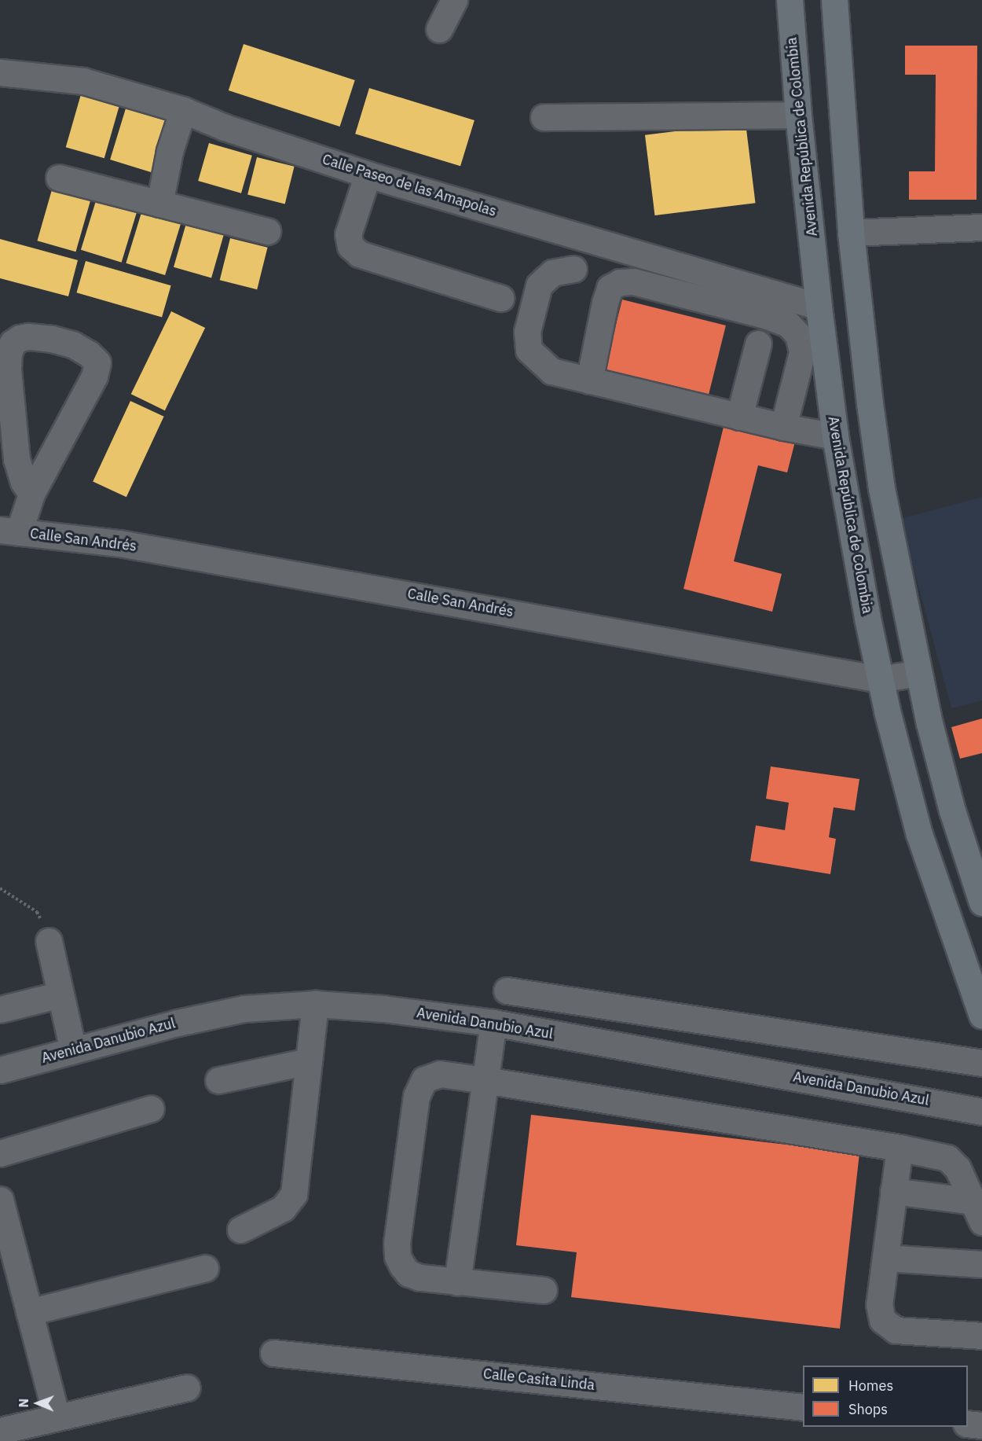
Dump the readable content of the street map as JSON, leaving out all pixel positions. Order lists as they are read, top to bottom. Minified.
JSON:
{"streets":{"main road":["Avenida República de Colombia"],"street":["Calle Paseo de las Amapolas","Calle San Andrés","Avenida Danubio Azul","Calle Casita Linda"]},"crossings":[["Avenida República de Colombia","Calle Paseo de las Amapolas"],["Avenida República de Colombia","Calle San Andrés"]],"legend":["Homes","Shops"],"north":"left"}
